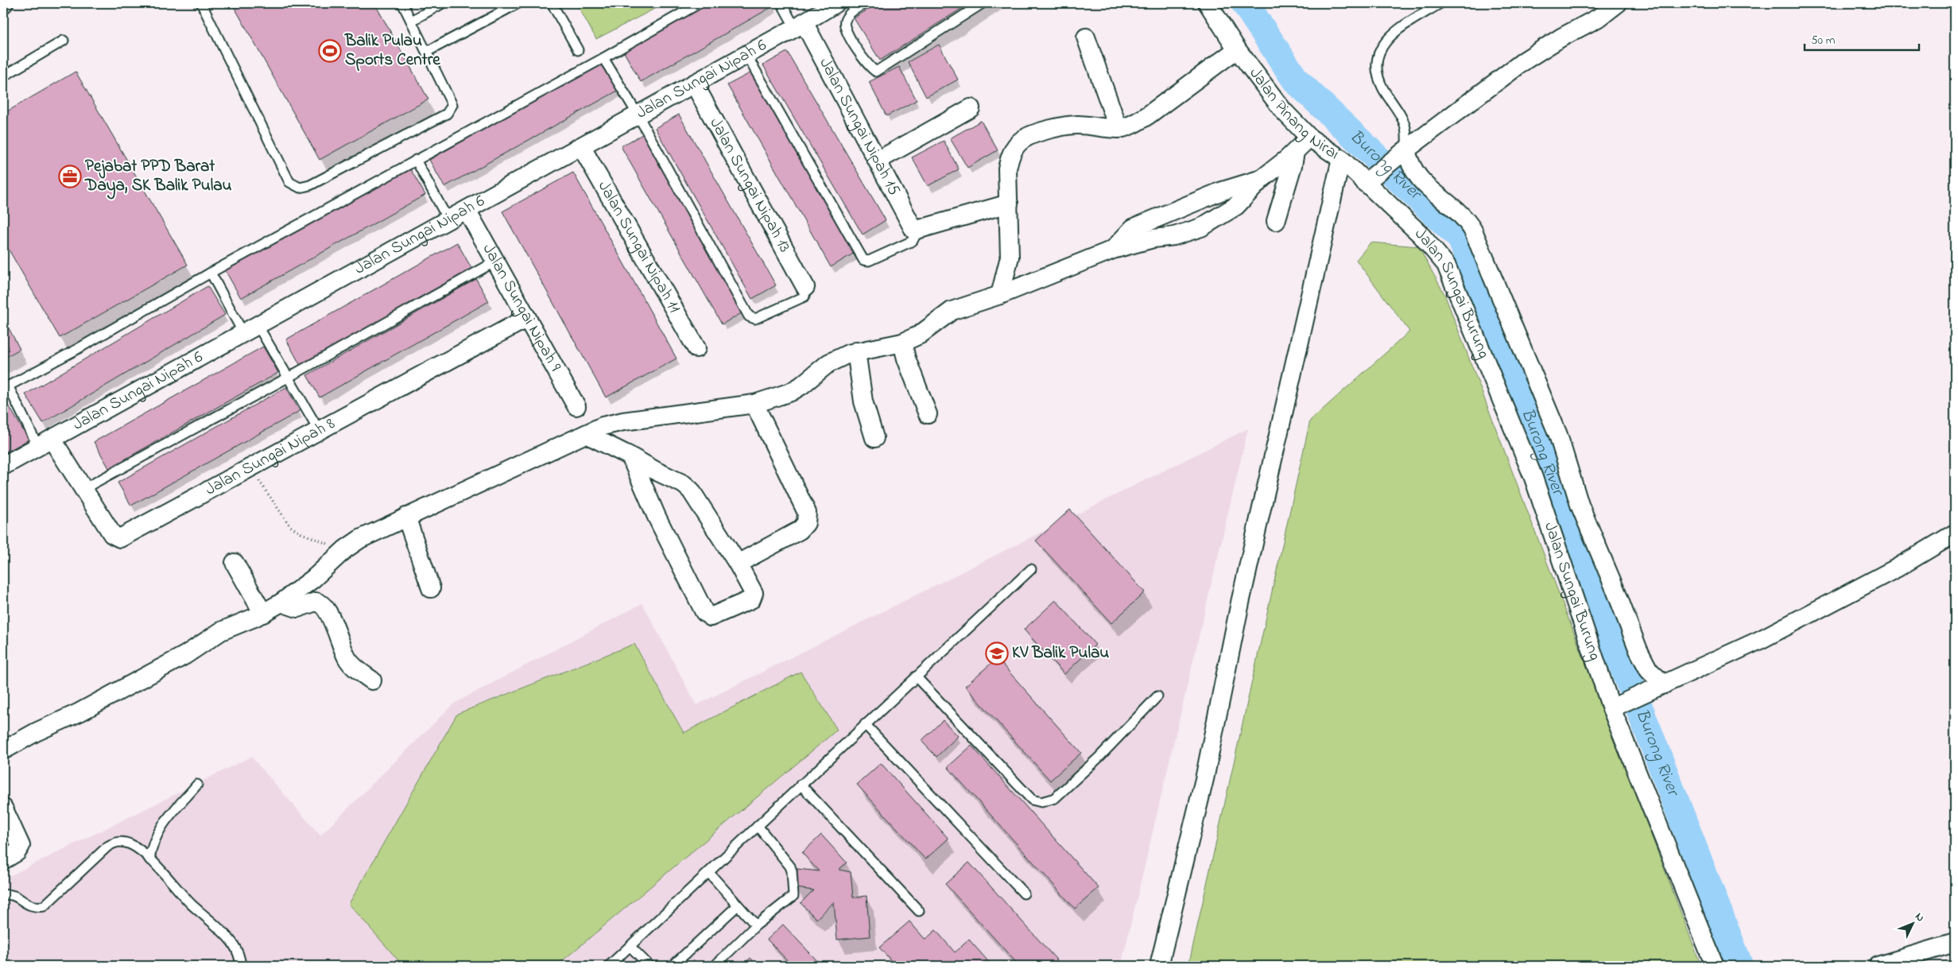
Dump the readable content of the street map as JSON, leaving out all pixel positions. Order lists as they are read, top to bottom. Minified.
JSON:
{"streets":{"street":["Jalan Sungai Nipah 6","Jalan Pinang Nirai","Jalan Sungai Nipah 15","Jalan Sungai Nipah 13","Jalan Sungai Nipah 11","Jalan Sungai Burung","Jalan Sungai Nipah 9","Jalan Sungai Nipah 8"]},"crossings":[["Jalan Sungai Nipah 6","Jalan Sungai Nipah 15"],["Jalan Sungai Nipah 6","Jalan Sungai Nipah 13"],["Jalan Sungai Nipah 6","Jalan Sungai Nipah 11"],["Jalan Sungai Nipah 6","Jalan Sungai Nipah 9"],["Jalan Sungai Nipah 6","Jalan Sungai Nipah 8"],["Jalan Pinang Nirai","Jalan Sungai Burung"],["Jalan Sungai Nipah 9","Jalan Sungai Nipah 8"]],"water":["Burong River"],"places":{"sports":["Balik Pulau Sports Centre"],"office":["Pejabat PPD Barat Daya, SK Balik Pulau"],"school or university":["KV Balik Pulau"]},"scale_bar":"50 m","north":"top right"}
